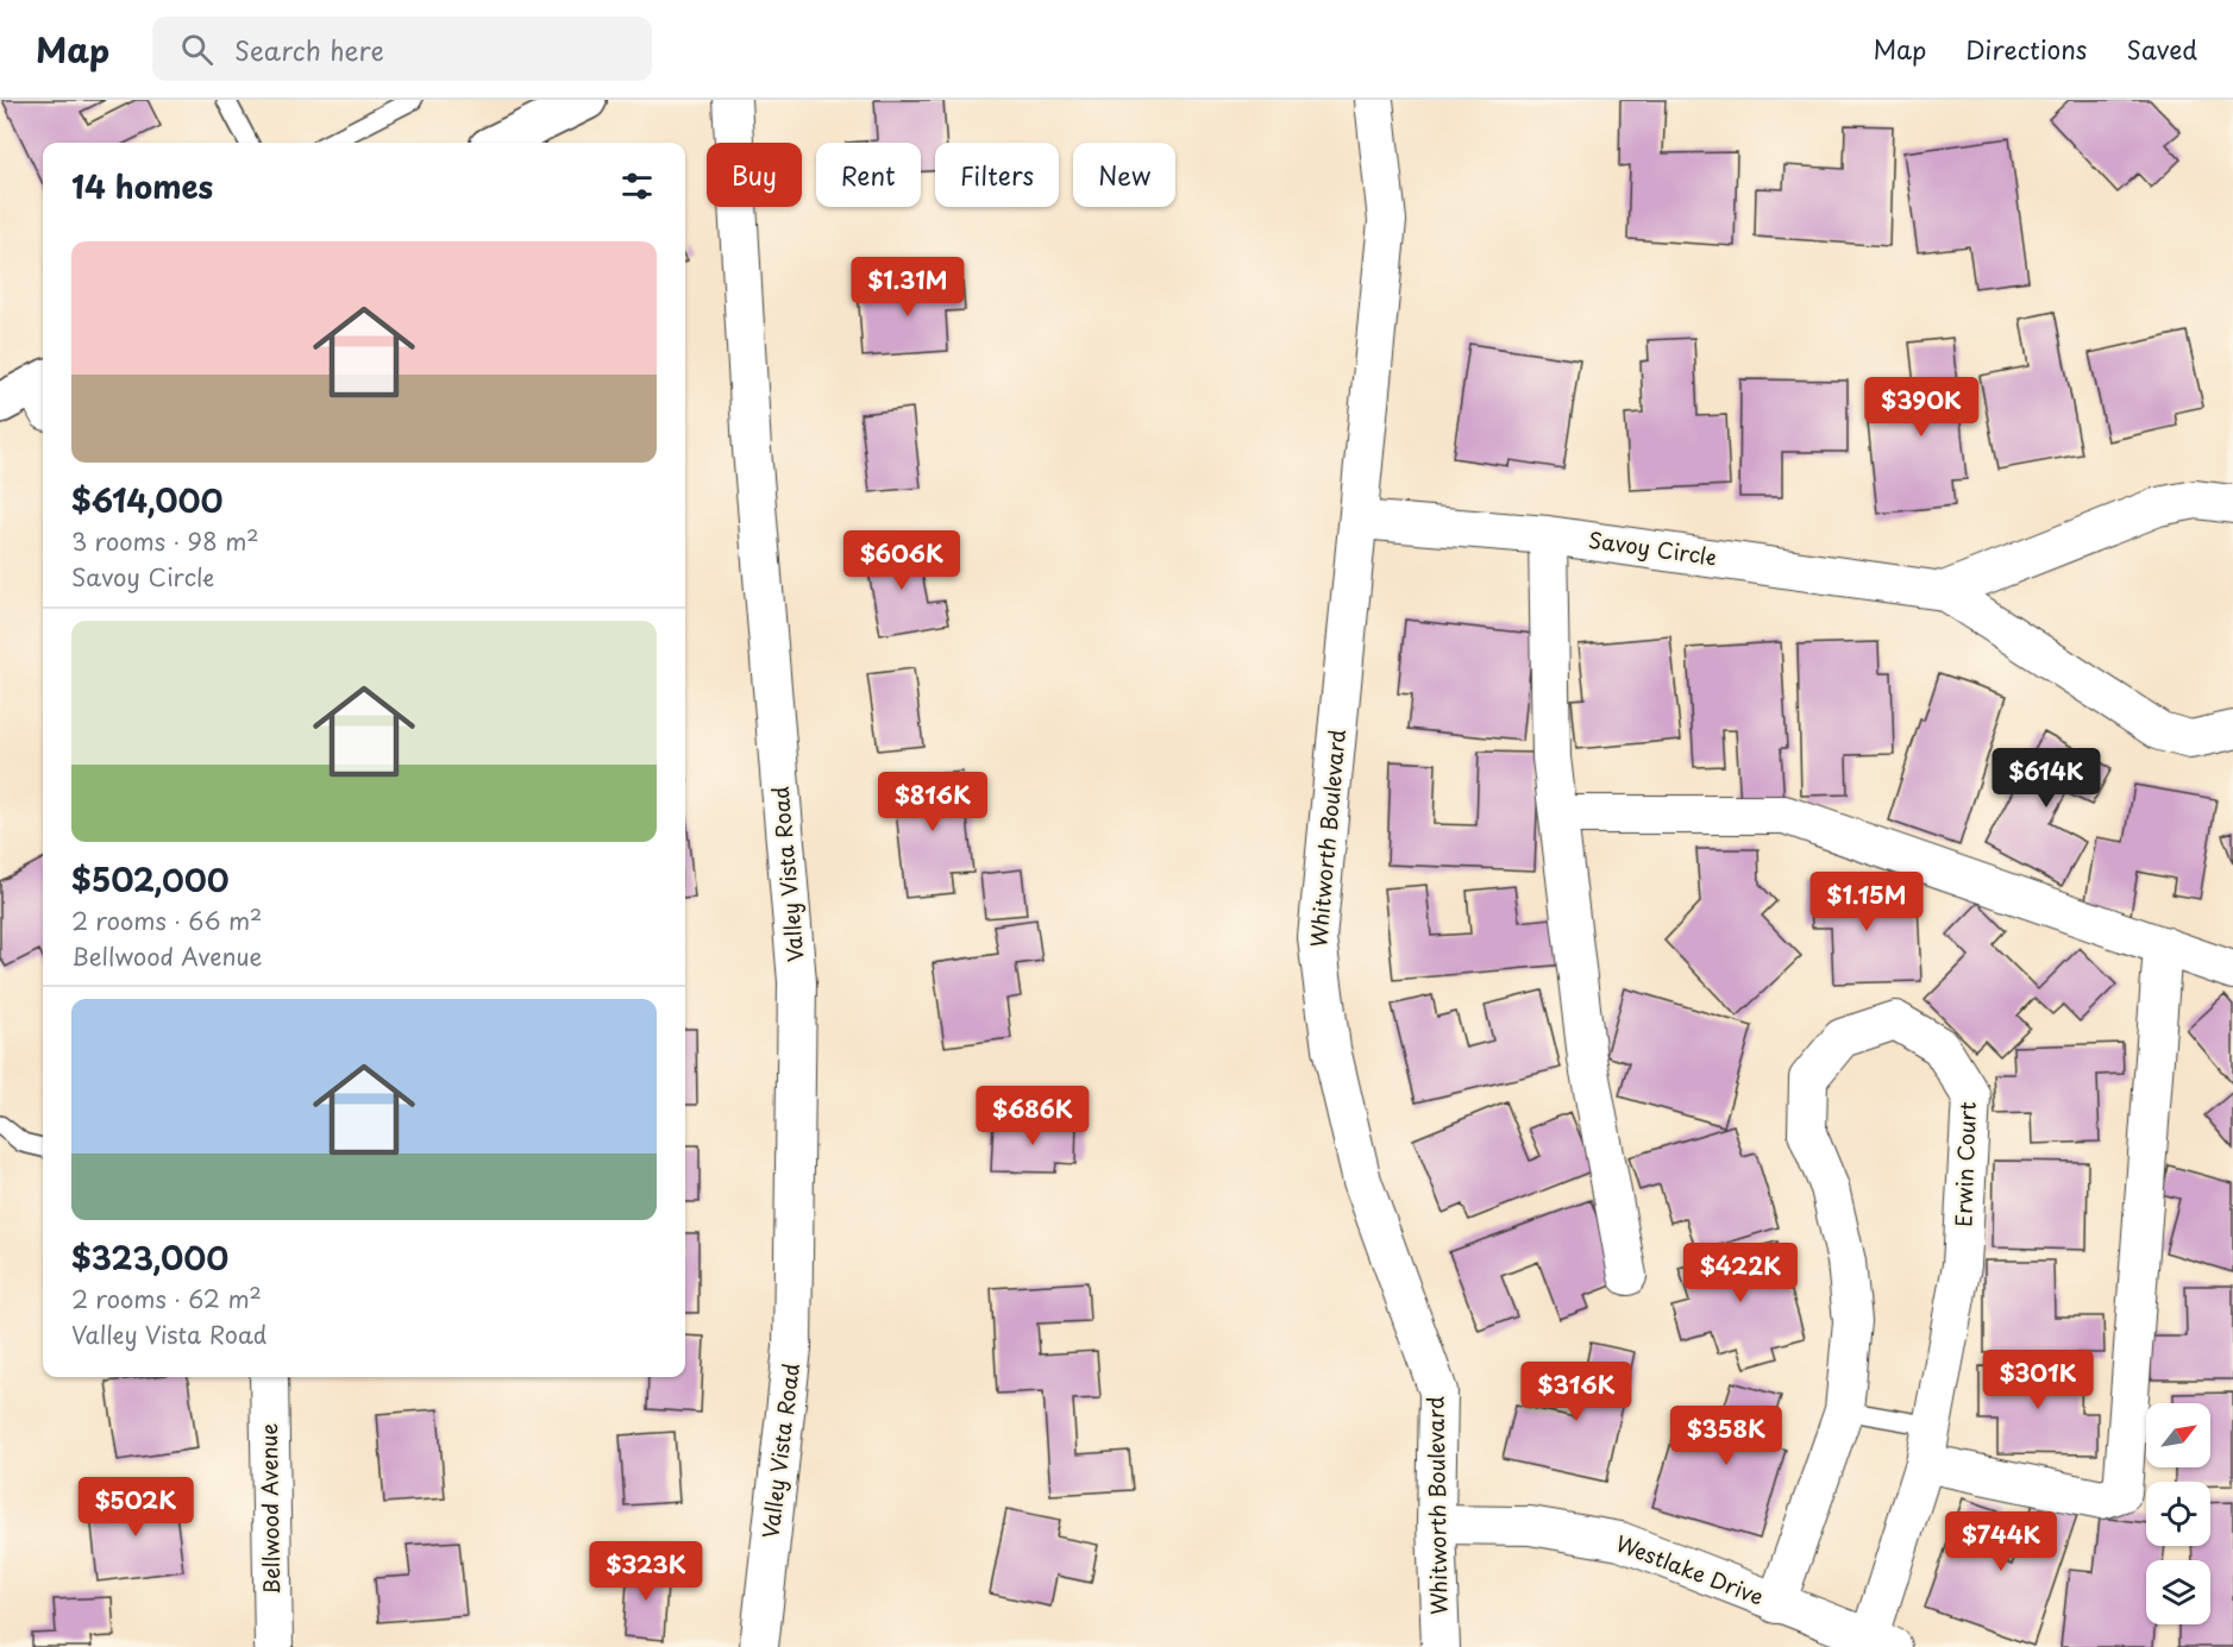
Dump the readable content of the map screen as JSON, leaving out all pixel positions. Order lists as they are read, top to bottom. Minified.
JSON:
{"streets":{"street":["Savoy Circle","Whitworth Boulevard","Valley Vista Road","Erwin Court","Bellwood Avenue","Westlake Drive"]},"crossings":[["Savoy Circle","Whitworth Boulevard"],["Whitworth Boulevard","Westlake Drive"],["Erwin Court","Westlake Drive"]],"north":"top right","page":{"header":"Map","search":"Search here","nav":["Map","Directions","Saved"],"chip":["Buy","Rent","Filters","New"],"heading":"14 homes","list":[{"name":"$614,000","note":"3 rooms · 98 m² · Savoy Circle"},{"name":"$502,000","note":"2 rooms · 66 m² · Bellwood Avenue"},{"name":"$323,000","note":"2 rooms · 62 m² · Valley Vista Road"}],"price":["$1.31M","$390K","$606K","$614K","$816K","$1.15M","$686K","$422K","$301K","$316K","$358K","$502K","$744K","$323K"]}}
